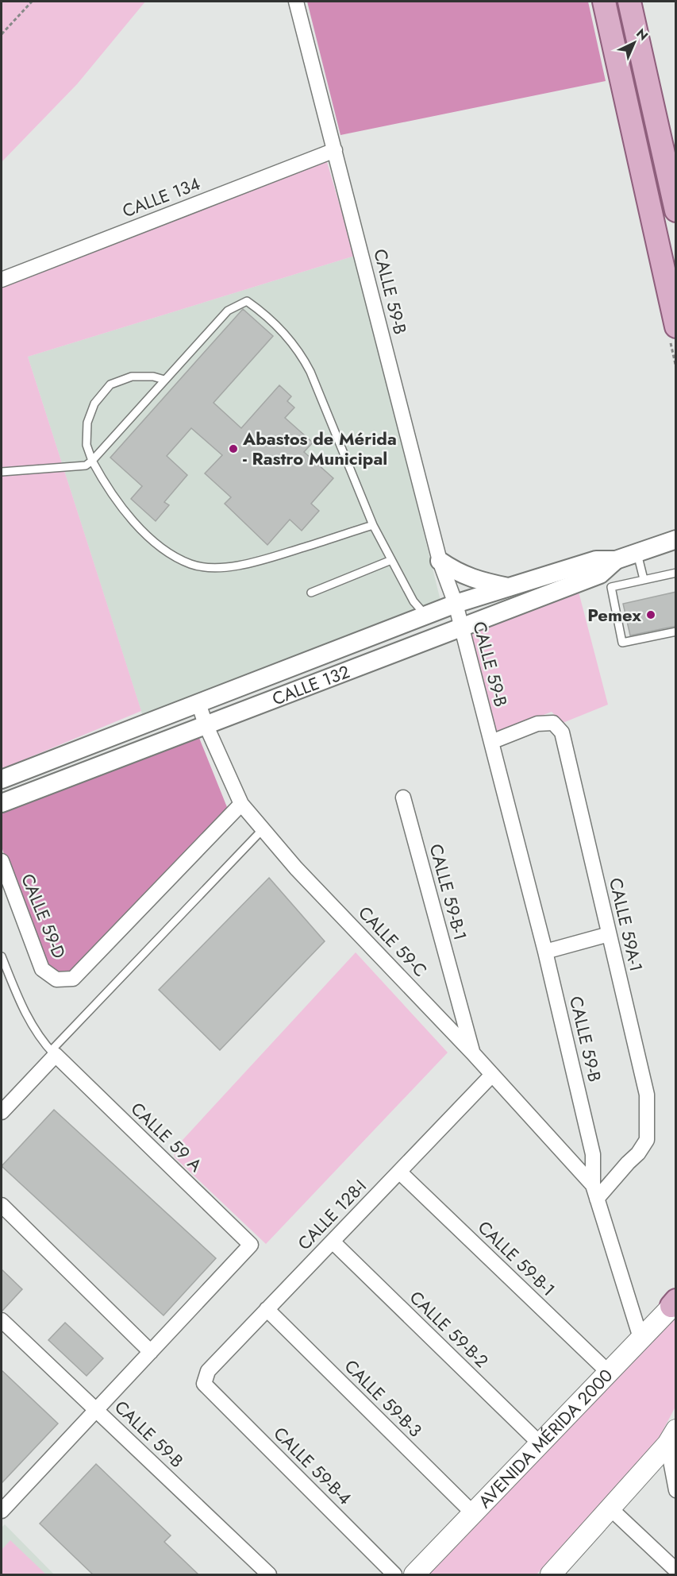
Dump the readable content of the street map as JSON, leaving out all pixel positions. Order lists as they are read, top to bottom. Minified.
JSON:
{"streets":{"main road":["AVENIDA MÉRIDA 2000"],"street":["CALLE 134","CALLE 59-B","CALLE 132","CALLE 59-B-1","CALLE 59-D","CALLE 59A-1","CALLE 59-C","CALLE 59 A","CALLE 128-I","CALLE 59-B-2","CALLE 59-B-3","CALLE 59-B-4"]},"crossings":[["CALLE 134","CALLE 59-B"],["CALLE 59-B","CALLE 132"],["CALLE 59-B","CALLE 59A-1"],["CALLE 59-B","CALLE 59-C"],["CALLE 59-B","AVENIDA MÉRIDA 2000"],["CALLE 132","CALLE 59-C"],["CALLE 59-B-1","CALLE 59-C"],["CALLE 59-B-1","CALLE 128-I"],["CALLE 59-B-1","AVENIDA MÉRIDA 2000"],["CALLE 59-D","CALLE 59-C"],["CALLE 59A-1","CALLE 59-C"],["CALLE 59-C","CALLE 128-I"],["CALLE 128-I","CALLE 59-B-2"],["CALLE 128-I","CALLE 59-B-3"],["CALLE 128-I","CALLE 59-B-4"],["CALLE 59-B-2","AVENIDA MÉRIDA 2000"],["CALLE 59-B-3","AVENIDA MÉRIDA 2000"]],"places":["Abastos de Mérida - Rastro Municipal","Pemex"],"north":"top right"}
